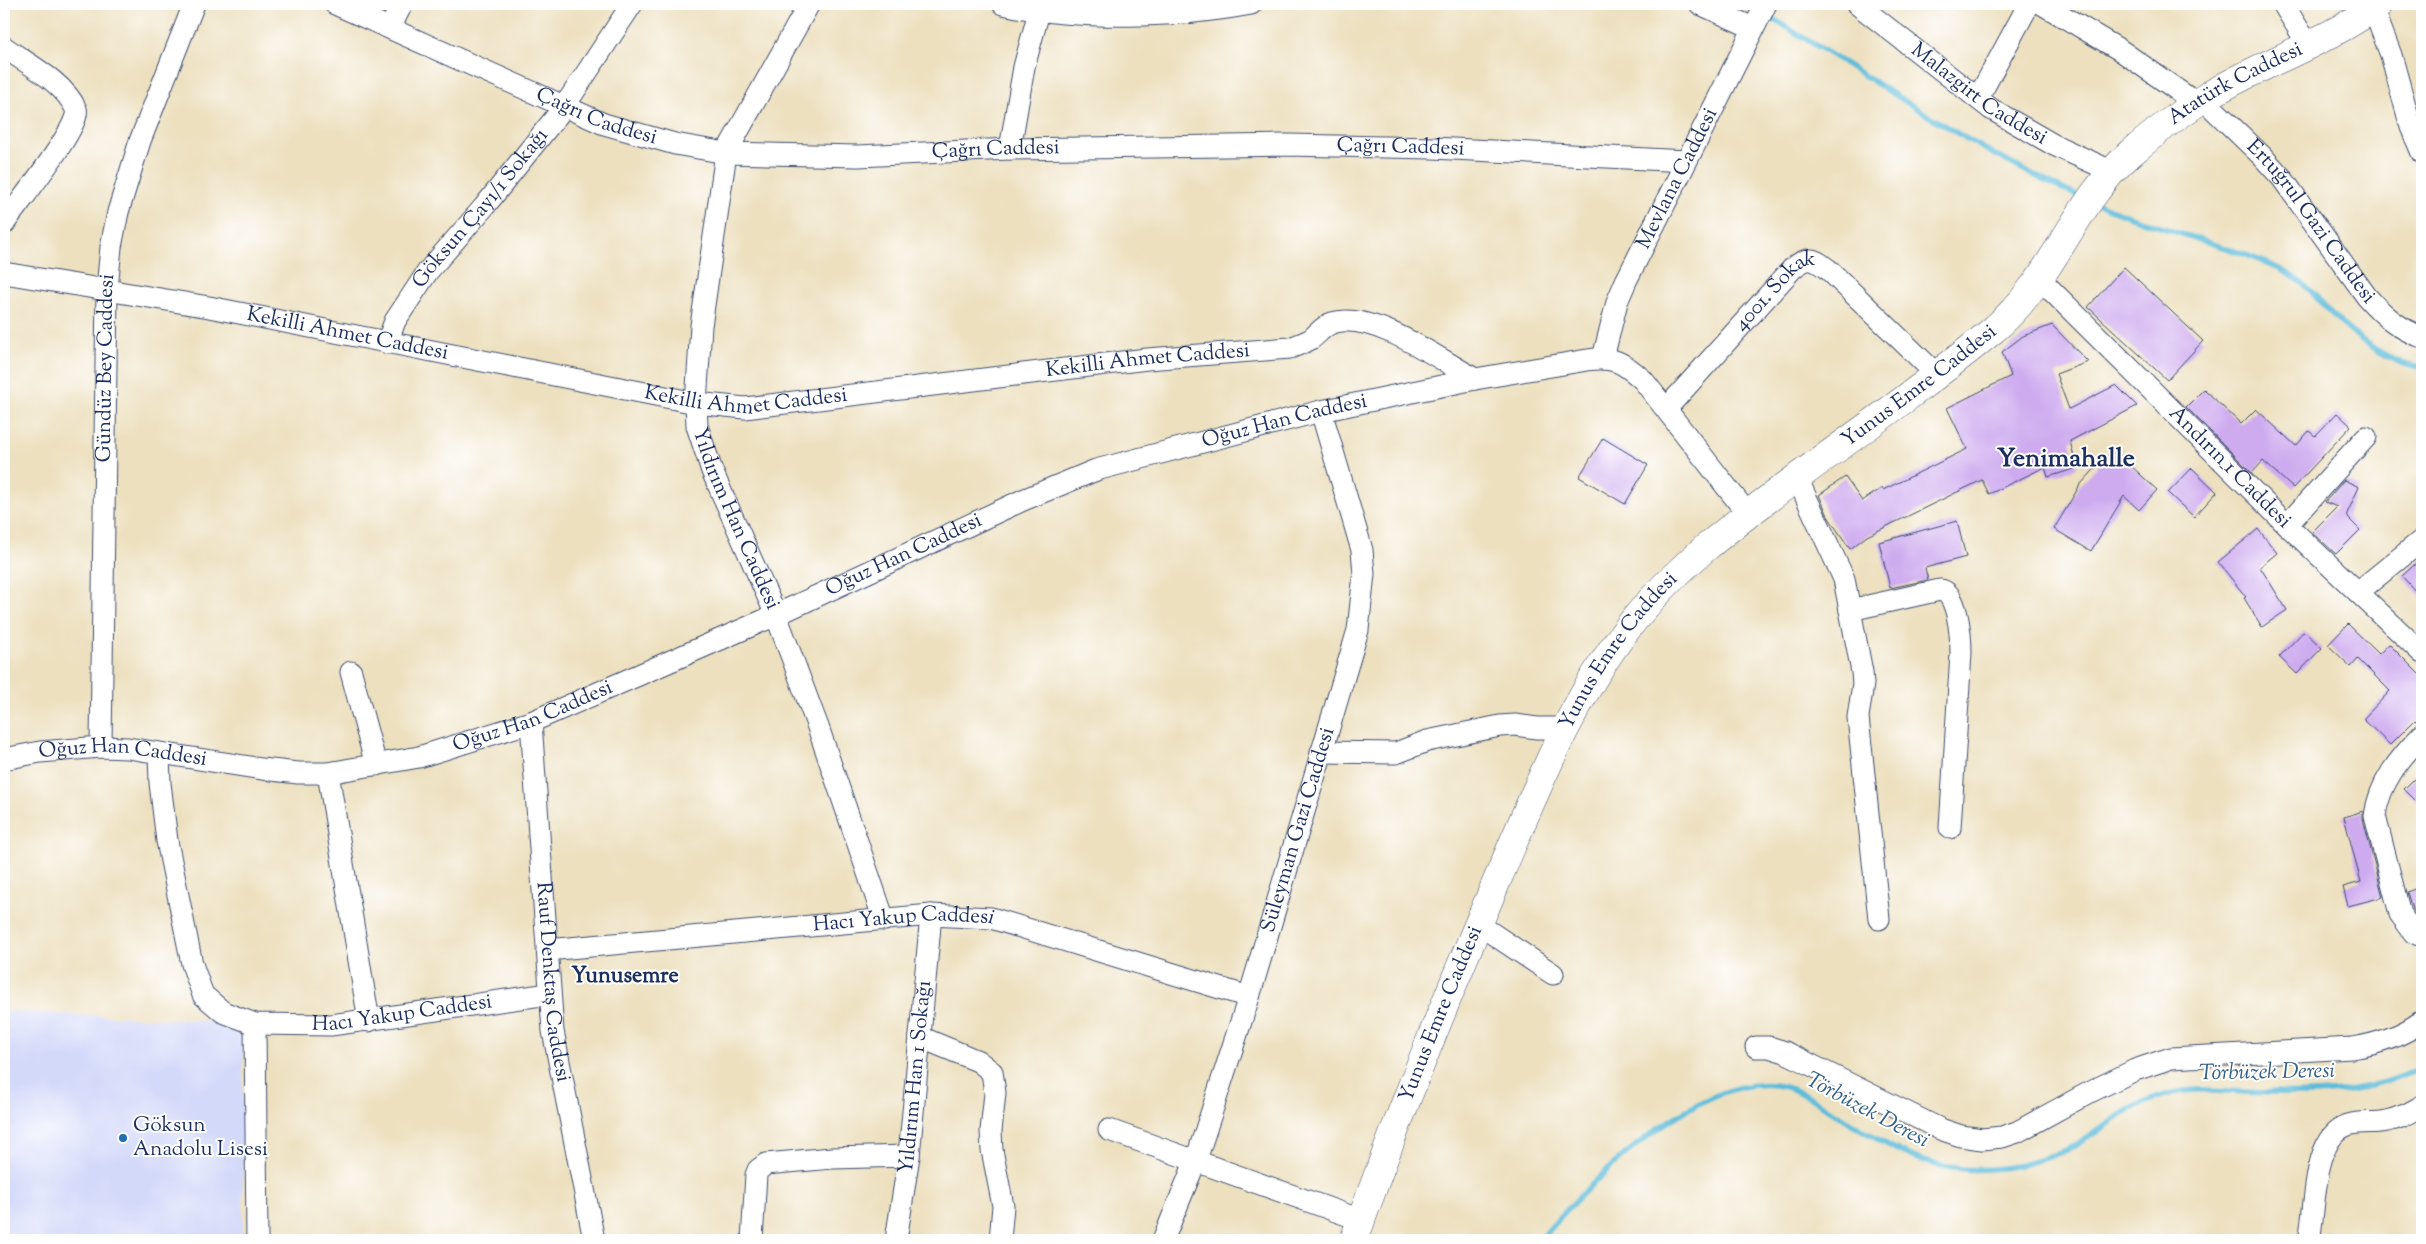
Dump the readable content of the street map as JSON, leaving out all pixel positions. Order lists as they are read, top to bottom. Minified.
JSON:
{"streets":{"main road":["Atatürk Caddesi","Yunus Emre Caddesi"],"street":["Malazgirt Caddesi","Çağrı Caddesi","Mevlana Caddesi","Göksun Çayı/1 Sokağı","Ertuğrul Gazi Caddesi","4001. Sokak","Kekilli Ahmet Caddesi","Gündüz Bey Caddesi","Oğuz Han Caddesi","Andırın_1 Caddesi","Yıldırım Han Caddesi","Süleyman Gazi Caddesi","Hacı Yakup Caddesi","Rauf Denktaş Caddesi","Yıldırım Han 1 Sokağı"]},"crossings":[["Atatürk Caddesi","Malazgirt Caddesi"],["Atatürk Caddesi","Ertuğrul Gazi Caddesi"],["Atatürk Caddesi","Yunus Emre Caddesi"],["Çağrı Caddesi","Mevlana Caddesi"],["Çağrı Caddesi","Göksun Çayı/1 Sokağı"],["Çağrı Caddesi","Yıldırım Han Caddesi"],["Mevlana Caddesi","Oğuz Han Caddesi"],["Göksun Çayı/1 Sokağı","Kekilli Ahmet Caddesi"],["4001. Sokak","Yunus Emre Caddesi"],["4001. Sokak","Oğuz Han Caddesi"],["Kekilli Ahmet Caddesi","Gündüz Bey Caddesi"],["Kekilli Ahmet Caddesi","Oğuz Han Caddesi"],["Kekilli Ahmet Caddesi","Yıldırım Han Caddesi"],["Gündüz Bey Caddesi","Oğuz Han Caddesi"],["Yunus Emre Caddesi","Oğuz Han Caddesi"],["Yunus Emre Caddesi","Andırın_1 Caddesi"],["Oğuz Han Caddesi","Yıldırım Han Caddesi"],["Oğuz Han Caddesi","Süleyman Gazi Caddesi"],["Oğuz Han Caddesi","Rauf Denktaş Caddesi"],["Yıldırım Han Caddesi","Hacı Yakup Caddesi"],["Süleyman Gazi Caddesi","Hacı Yakup Caddesi"],["Hacı Yakup Caddesi","Rauf Denktaş Caddesi"],["Hacı Yakup Caddesi","Yıldırım Han 1 Sokağı"]],"districts":["Yenimahalle","Yunusemre"],"water":["Törbüzek Deresi"],"places":["Göksun Anadolu Lisesi"]}
